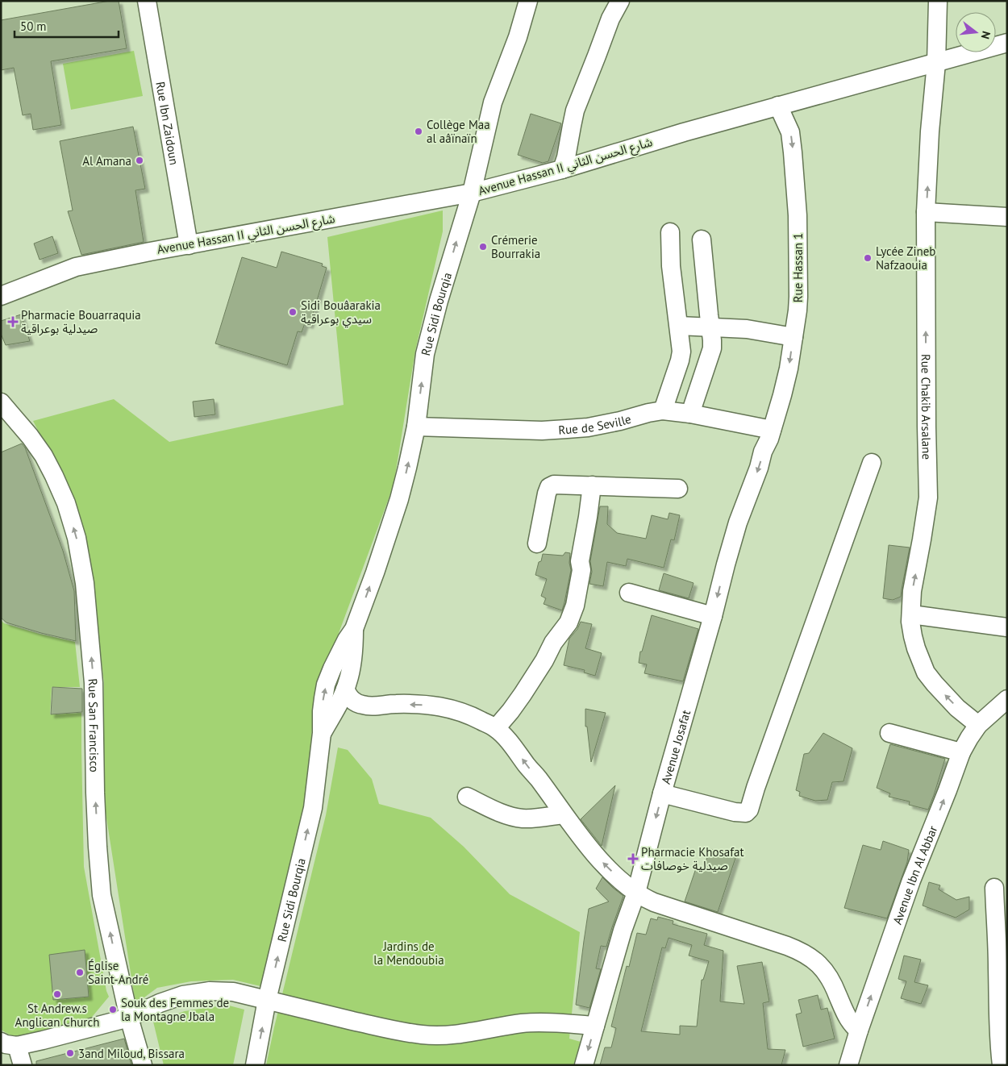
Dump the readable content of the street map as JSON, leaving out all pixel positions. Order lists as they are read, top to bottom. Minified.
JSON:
{"streets":{"street":["Rue Ibn Zaidoun","Avenue Hassan II شارع الحسن الثاني","Rue Hassan 1","Rue Sidi Bourqia","Rue Chakib Arsalane","Rue de Seville","Rue San Francisco","Avenue Josafat","Avenue Ibn Al Abbar"]},"crossings":[["Rue Ibn Zaidoun","Avenue Hassan II شارع الحسن الثاني"],["Avenue Hassan II شارع الحسن الثاني","Rue Hassan 1"],["Avenue Hassan II شارع الحسن الثاني","Rue Sidi Bourqia"],["Avenue Hassan II شارع الحسن الثاني","Rue Chakib Arsalane"],["Rue Hassan 1","Rue de Seville"],["Rue Hassan 1","Avenue Josafat"],["Rue Sidi Bourqia","Rue de Seville"],["Rue Chakib Arsalane","Avenue Ibn Al Abbar"],["Rue de Seville","Avenue Josafat"]],"one_way":["Rue Sidi Bourqia","Rue Chakib Arsalane","Rue San Francisco"],"parks":["Jardins de la Mendoubia"],"places":{"other":["Collège Maa al aâïnaïn","Al Amana","Crémerie Bourrakia","Lycée Zineb Nafzaouia","Sidi Bouâarakia سيدي بوعراقية","Église Saint-André","St Andrew.s Anglican Church","Souk des Femmes de la Montagne Jbala","3and Miloud, Bissara"],"health":["Pharmacie Bouarraquia صيدلية بوعراقية","Pharmacie Khosafat صيدلية خوصافات"]},"scale_bar":"50 m","north":"right"}
